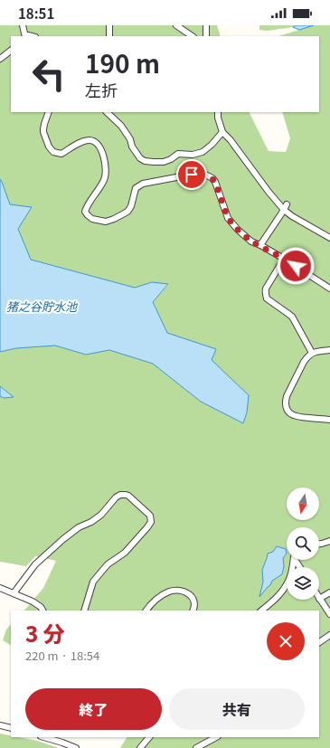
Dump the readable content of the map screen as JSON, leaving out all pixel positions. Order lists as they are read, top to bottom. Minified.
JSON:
{"water":["猪之谷貯水池"],"north":"bottom","page":{"status":"18:51","turn":["190 m","左折"],"heading":["3 分","220 m · 18:54"],"buttons":["終了","共有"]}}
